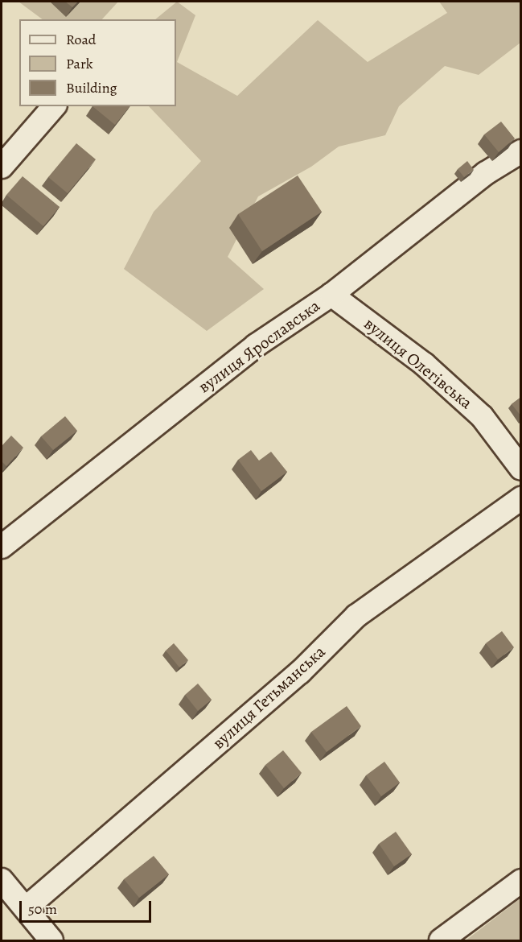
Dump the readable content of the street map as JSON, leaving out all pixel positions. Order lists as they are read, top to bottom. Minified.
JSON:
{"streets":{"street":["вулиця Ярославська","вулиця Олегівська","вулиця Гетьманська"]},"crossings":[["вулиця Ярославська","вулиця Олегівська"]],"legend":["Road","Park","Building"],"scale_bar":"50 m"}
